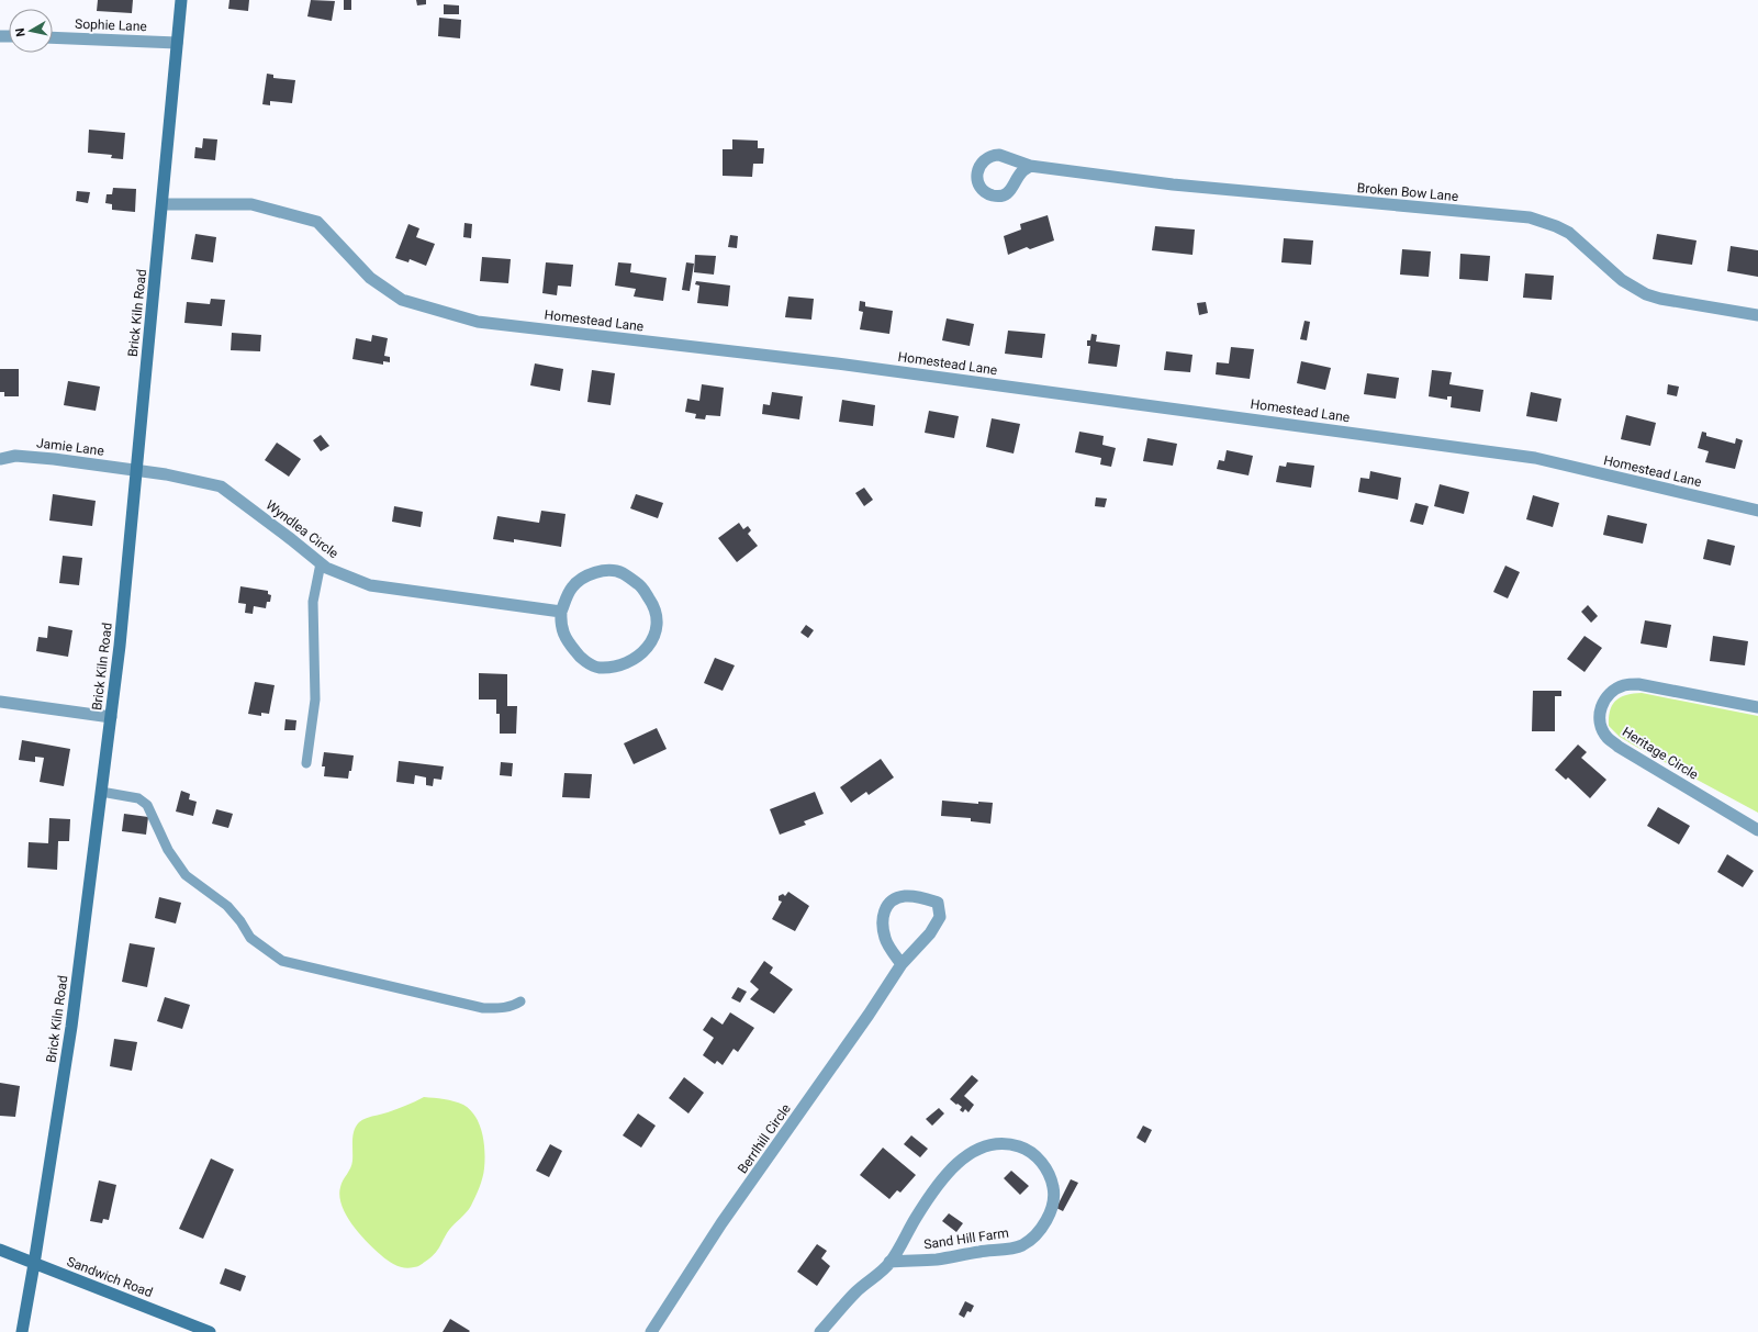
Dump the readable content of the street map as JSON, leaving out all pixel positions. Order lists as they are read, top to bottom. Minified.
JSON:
{"streets":{"main road":["Brick Kiln Road","Sandwich Road"],"street":["Sophie Lane","Broken Bow Lane","Homestead Lane","Jamie Lane","Wyndlea Circle","Heritage Circle","BerrIhill Circle","Sand Hill Farm"]},"crossings":[["Sophie Lane","Brick Kiln Road"],["Brick Kiln Road","Homestead Lane"],["Brick Kiln Road","Jamie Lane"],["Brick Kiln Road","Wyndlea Circle"],["Brick Kiln Road","Sandwich Road"],["Jamie Lane","Wyndlea Circle"]],"north":"left"}
